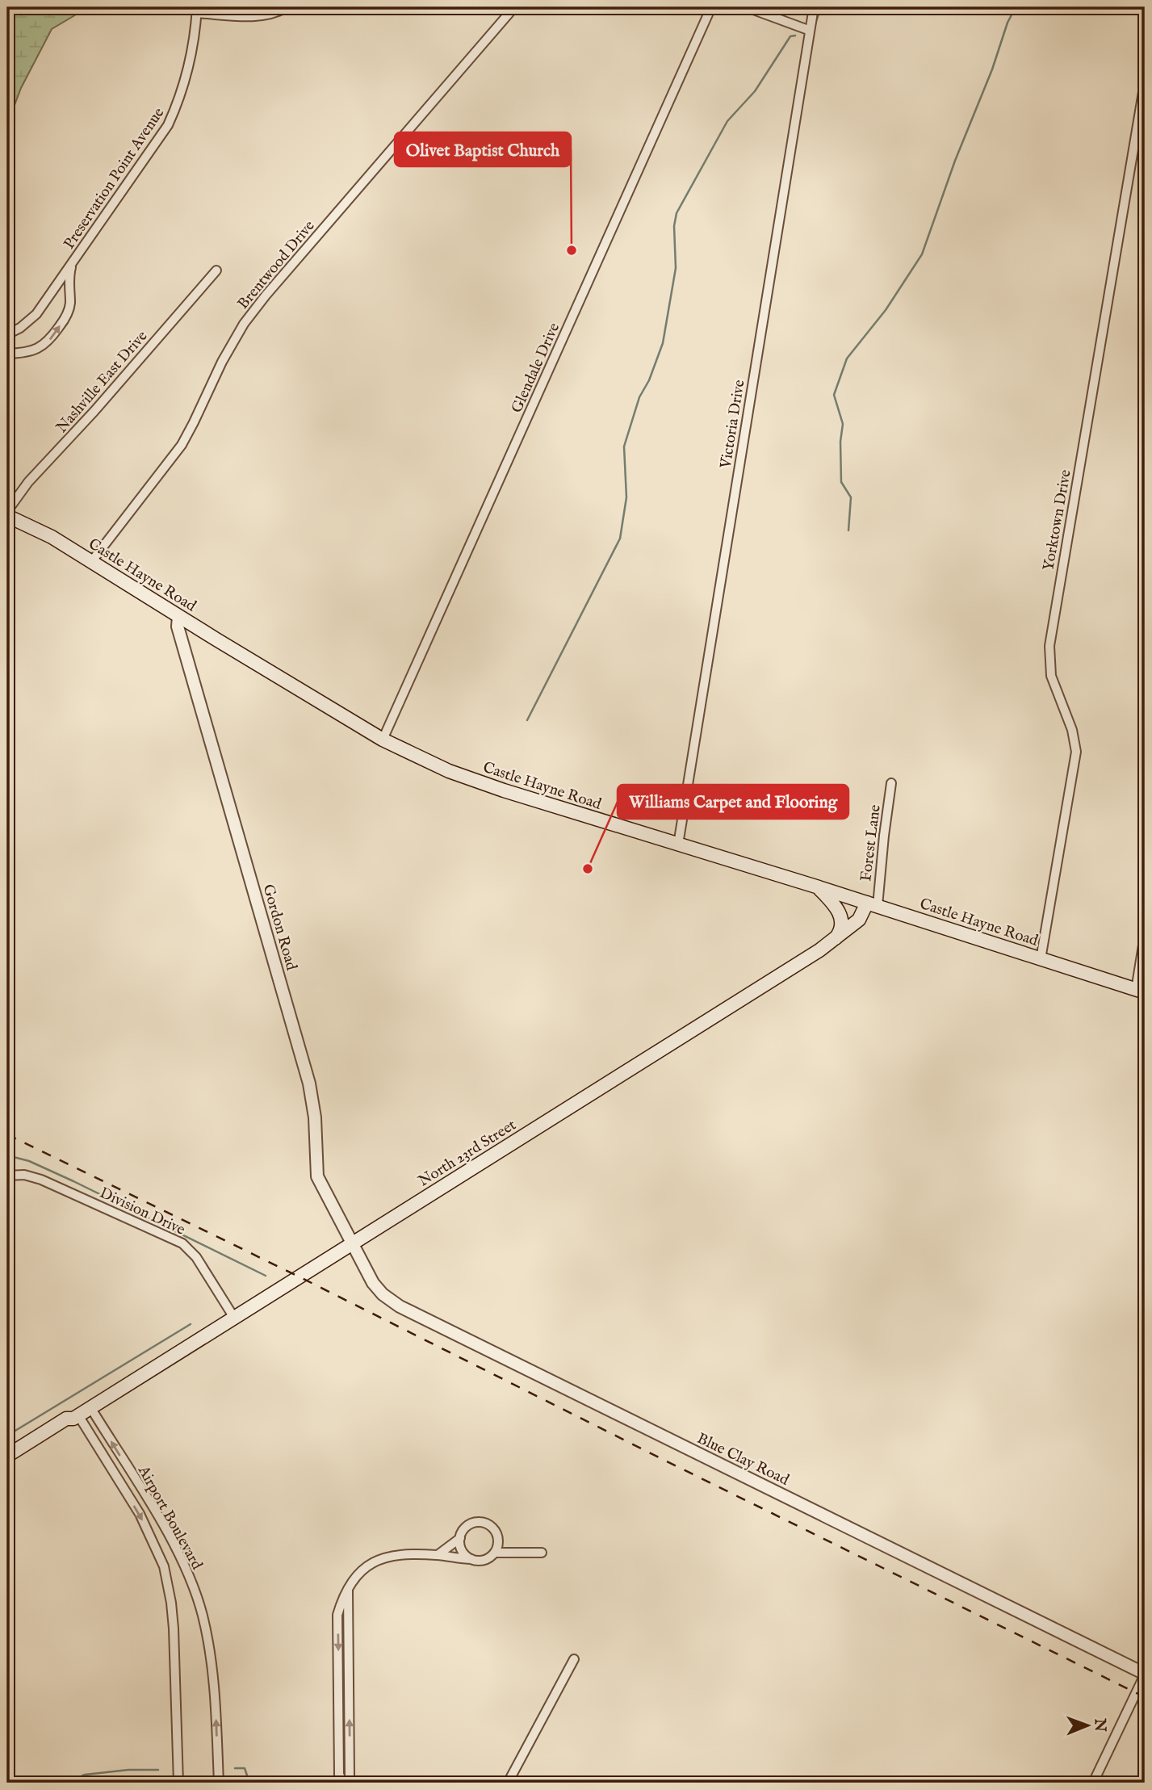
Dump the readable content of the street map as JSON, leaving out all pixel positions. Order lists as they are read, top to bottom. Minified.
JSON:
{"streets":{"main road":["Castle Hayne Road","North 23rd Street"],"street":["Preservation Point Avenue","Brentwood Drive","Glendale Drive","Nashville East Drive","Victoria Drive","Yorktown Drive","Forest Lane","Gordon Road","Division Drive","Blue Clay Road","Airport Boulevard"]},"crossings":[["Brentwood Drive","Castle Hayne Road"],["Glendale Drive","Castle Hayne Road"],["Victoria Drive","Castle Hayne Road"],["Yorktown Drive","Castle Hayne Road"],["Castle Hayne Road","Forest Lane"],["Castle Hayne Road","Gordon Road"],["Castle Hayne Road","North 23rd Street"],["Forest Lane","North 23rd Street"],["Gordon Road","North 23rd Street"],["Gordon Road","Blue Clay Road"],["North 23rd Street","Division Drive"],["North 23rd Street","Blue Clay Road"],["North 23rd Street","Airport Boulevard"]],"places":["Olivet Baptist Church","Williams Carpet and Flooring"],"north":"right"}
